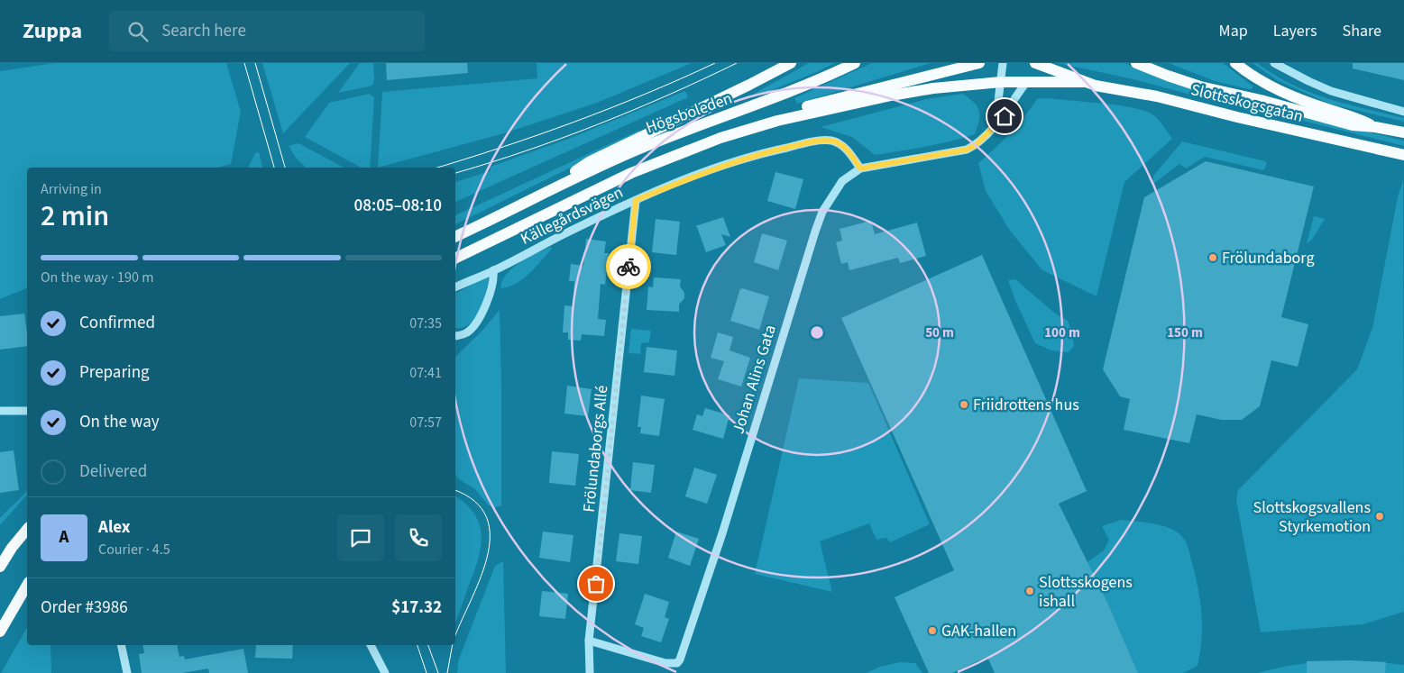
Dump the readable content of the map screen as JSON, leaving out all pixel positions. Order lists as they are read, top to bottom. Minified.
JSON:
{"streets":{"main road":["Slottsskogsgatan","Högsboleden"],"street":["Källegårdsvägen","Johan Alins Gata","Frölundaborgs Allé"]},"crossings":[["Slottsskogsgatan","Högsboleden"],["Slottsskogsgatan","Johan Alins Gata"],["Källegårdsvägen","Johan Alins Gata"],["Källegårdsvägen","Frölundaborgs Allé"],["Johan Alins Gata","Frölundaborgs Allé"]],"places":["Frölundaborg","Friidrottens hus","Slottskogsvallens Styrkemotion","Slottsskogens ishall","GAK-hallen"],"page":{"header":"Zuppa","search":"Search here","nav":["Map","Layers","Share"],"heading":["2 min","Arriving in","08:05–08:10"],"panel":["Alex","Courier · 4.5","Order #3986","$17.32"],"bar":"On the way · 190 m","list":[["Confirmed","07:35"],["Preparing","07:41"],["On the way","07:57"],"Delivered"],"round":"A"},"rings":["50 m","100 m","150 m"]}
